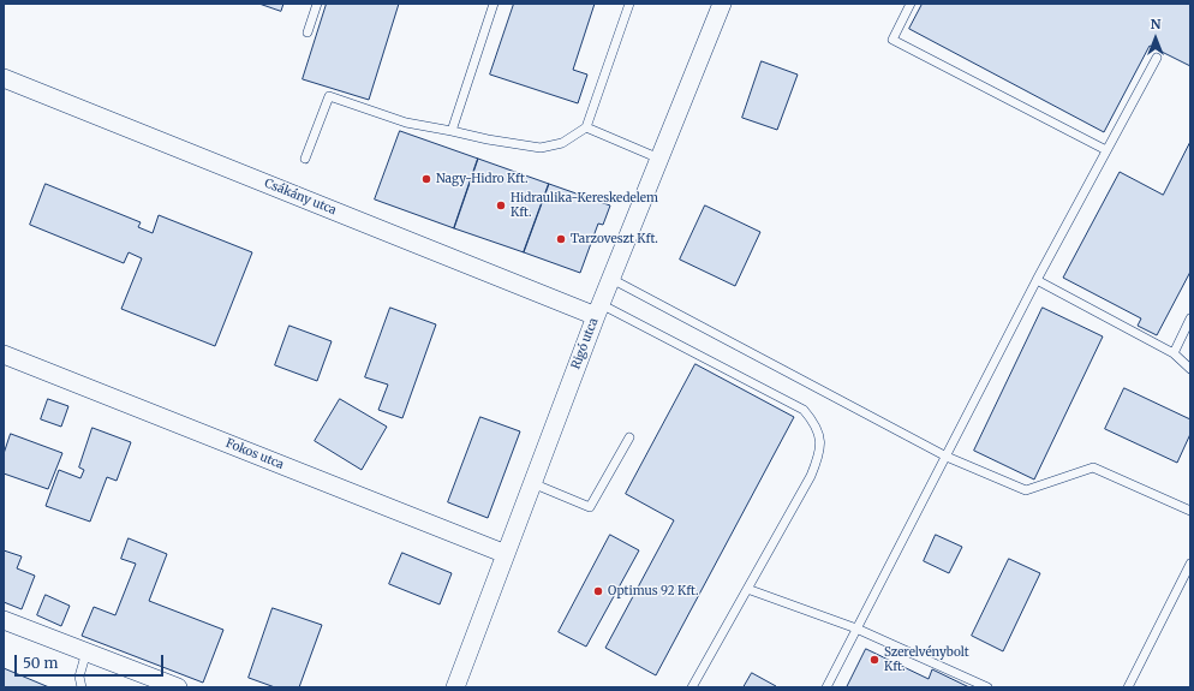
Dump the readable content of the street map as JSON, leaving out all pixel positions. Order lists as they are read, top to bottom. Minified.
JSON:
{"streets":{"street":["Csákány utca","Rigó utca","Fokos utca"]},"crossings":[["Csákány utca","Rigó utca"],["Rigó utca","Fokos utca"]],"places":["Nagy-Hidro Kft.","Hidraulika-Kereskedelem Kft.","Tarzoveszt Kft.","Optimus 92 Kft.","Szerelvénybolt Kft."],"scale_bar":"50 m","north":"top"}
